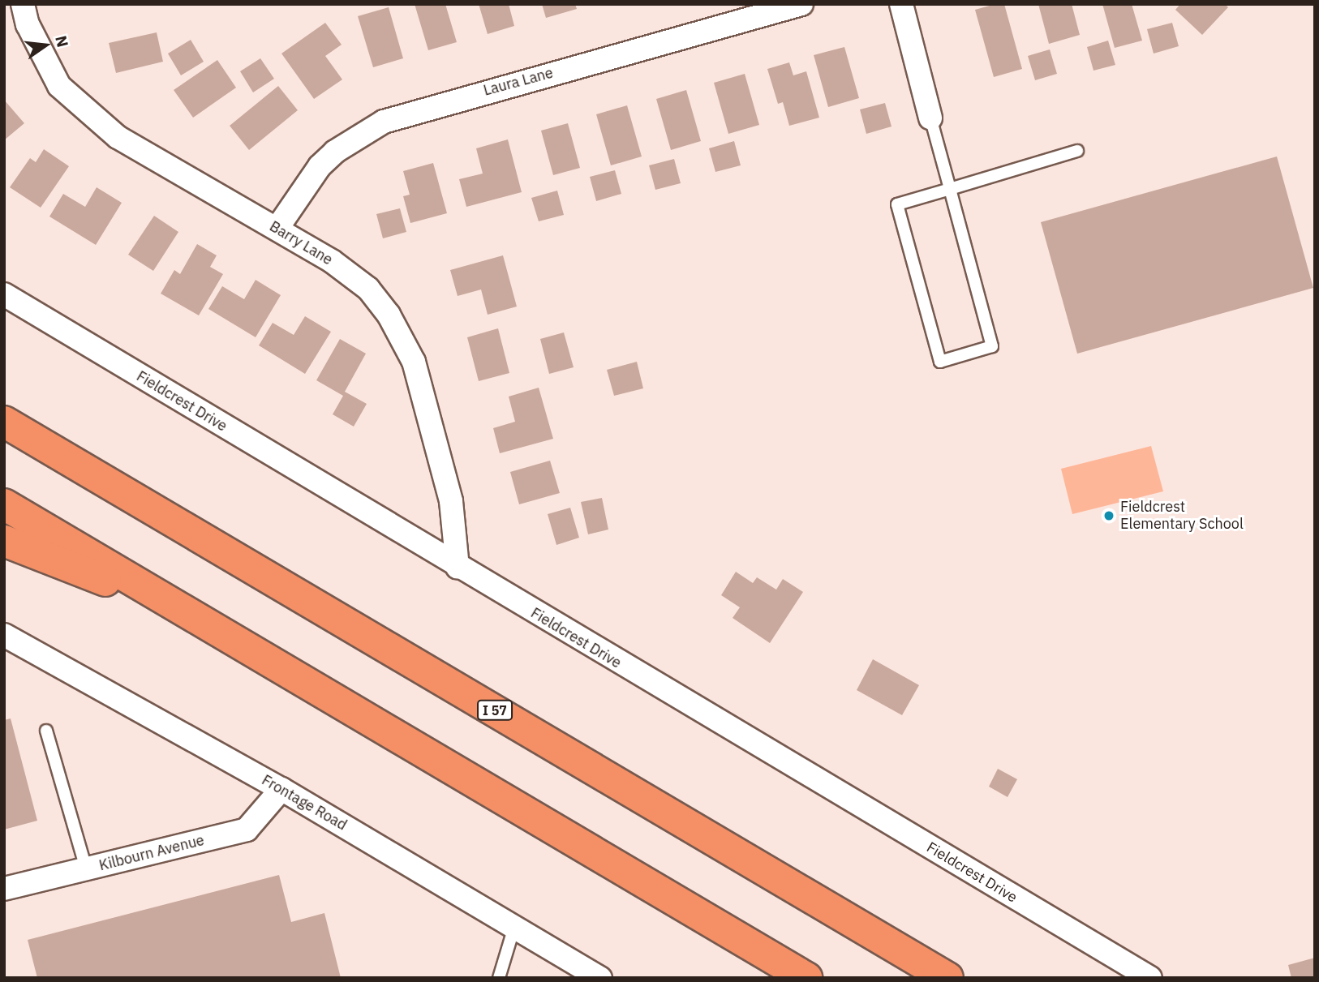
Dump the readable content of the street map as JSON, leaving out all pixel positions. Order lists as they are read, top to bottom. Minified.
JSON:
{"streets":{"highway":["I 57"],"street":["Laura Lane","Barry Lane","Fieldcrest Drive","Frontage Road","Kilbourn Avenue"]},"crossings":[["Laura Lane","Barry Lane"],["Barry Lane","Fieldcrest Drive"],["Frontage Road","Kilbourn Avenue"]],"places":["Fieldcrest Elementary School"],"north":"right"}
